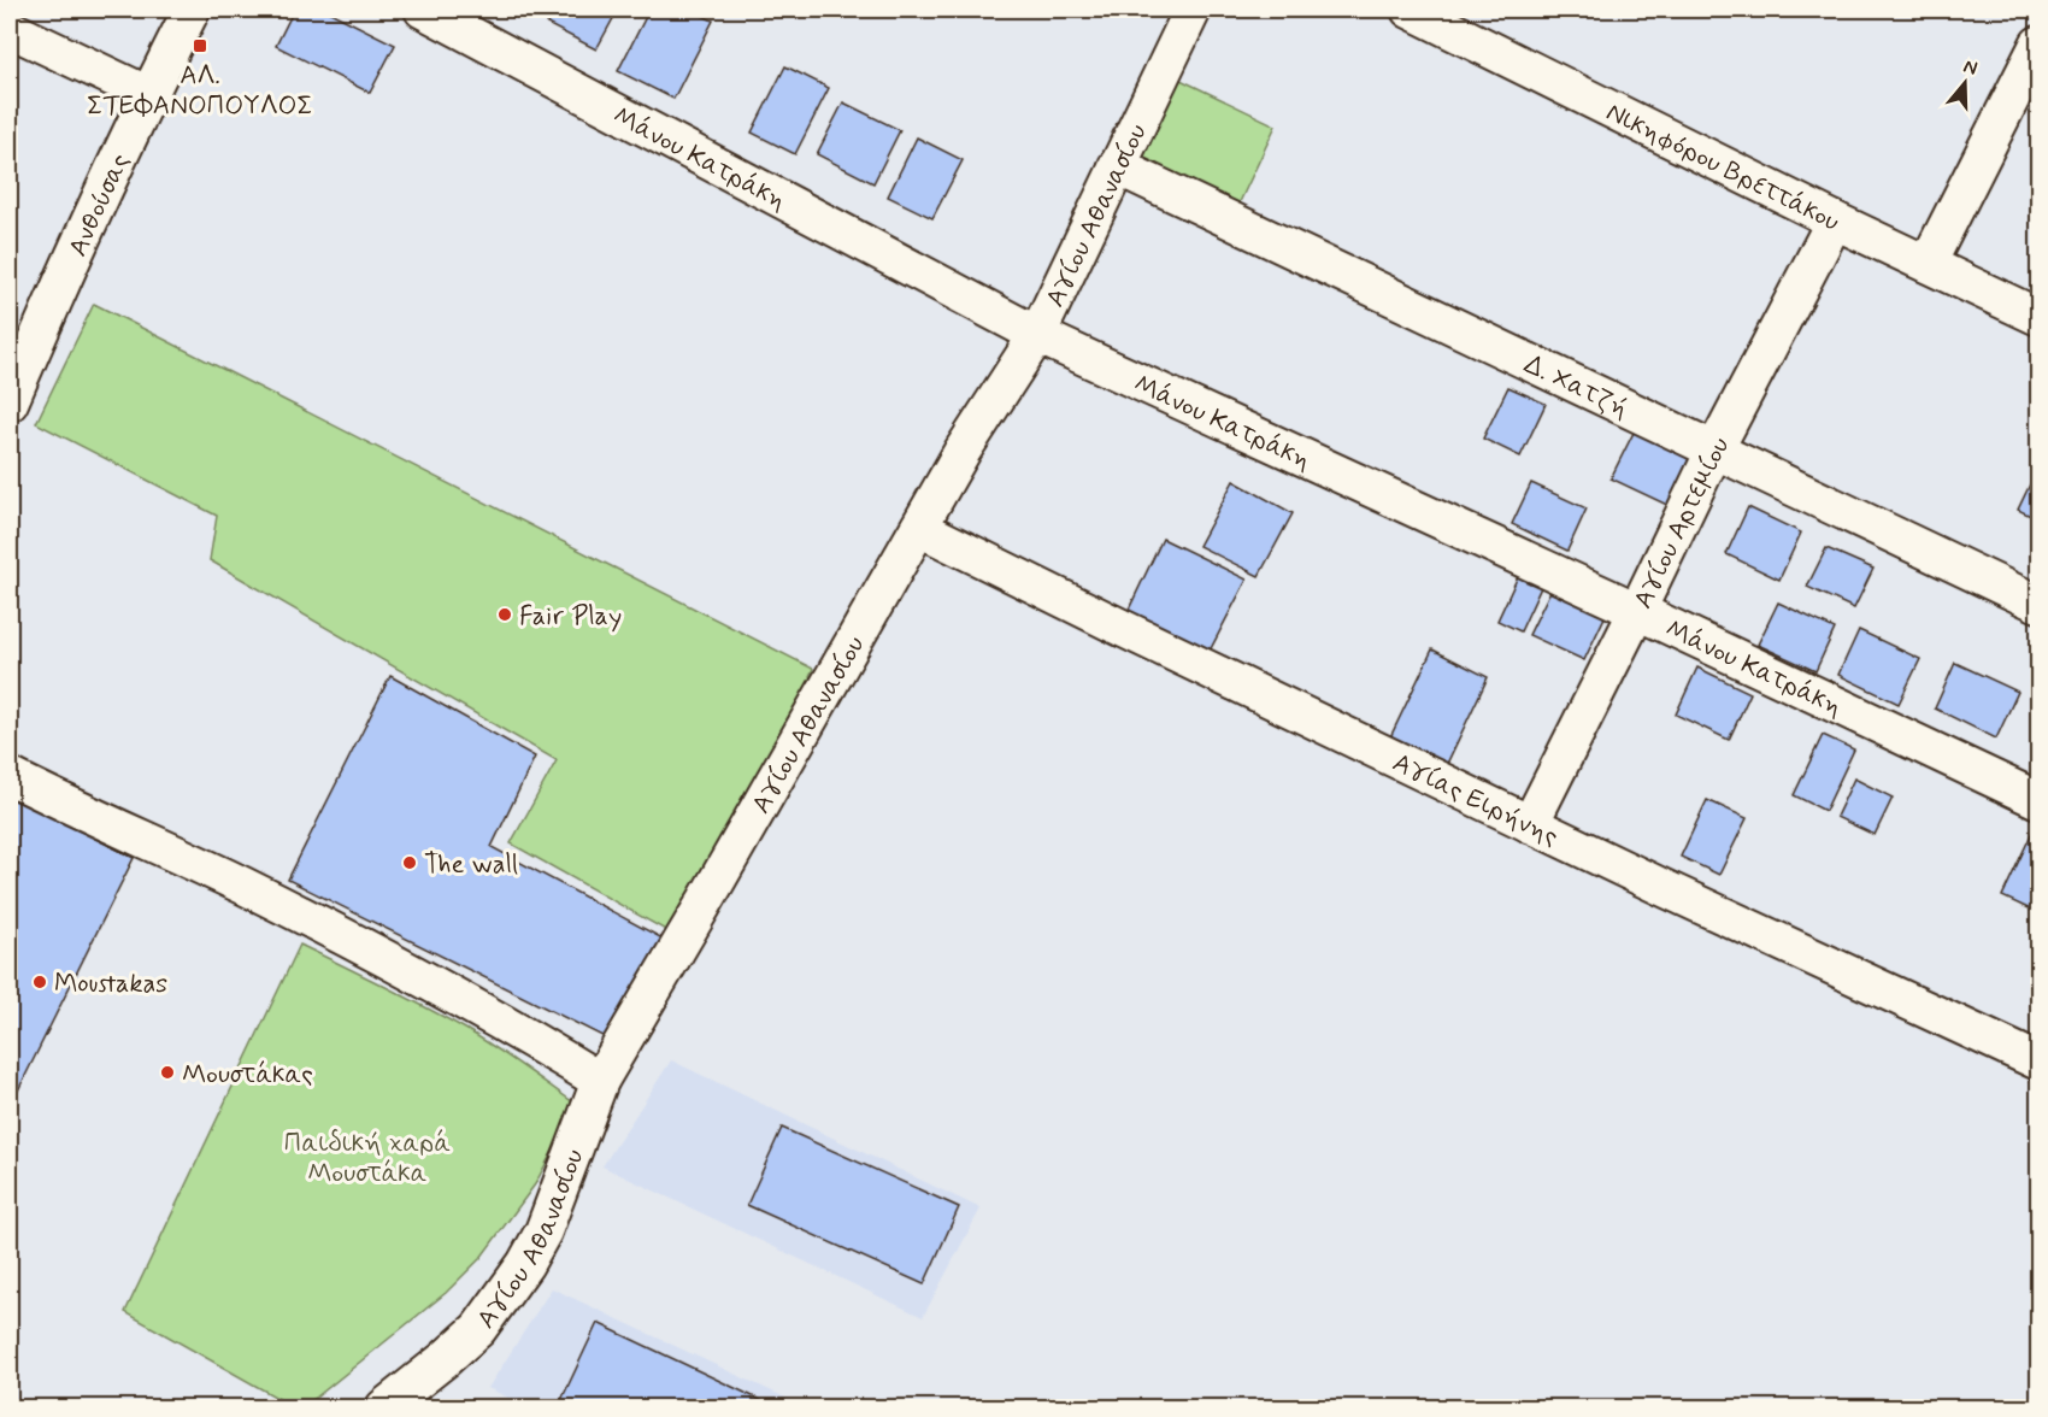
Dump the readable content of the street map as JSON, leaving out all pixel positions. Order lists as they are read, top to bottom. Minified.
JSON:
{"streets":{"street":["Μάνου Κατράκη","Νικηφόρου Βρεττάκου","Ανθούσας","Αγίου Αθανασίου","Δ. Χατζή","Αγίου Αρτεμίου","Αγίας Ειρήνης"]},"crossings":[["Μάνου Κατράκη","Αγίου Αθανασίου"],["Μάνου Κατράκη","Αγίου Αρτεμίου"],["Νικηφόρου Βρεττάκου","Αγίου Αρτεμίου"],["Αγίου Αθανασίου","Δ. Χατζή"],["Αγίου Αθανασίου","Αγίας Ειρήνης"],["Δ. Χατζή","Αγίου Αρτεμίου"],["Αγίου Αρτεμίου","Αγίας Ειρήνης"]],"parks":["Παιδική χαρά Μουστάκα"],"places":{"transit":["ΑΛ. ΣΤΕΦΑΝΟΠΟΥΛΟΣ"],"other":["Fair Play","The wall","Moustakas","Μουστάκας"]},"north":"top"}
